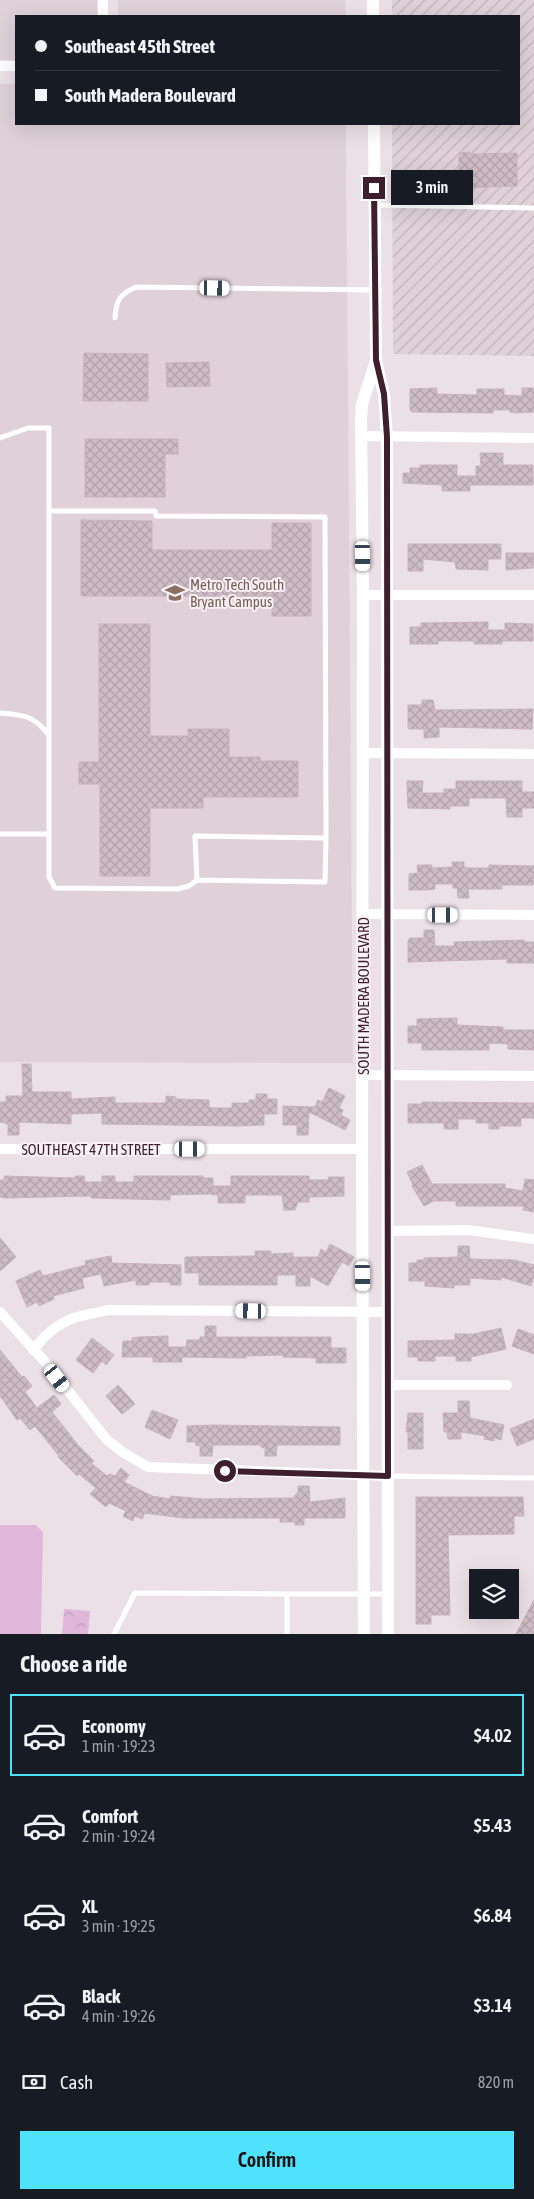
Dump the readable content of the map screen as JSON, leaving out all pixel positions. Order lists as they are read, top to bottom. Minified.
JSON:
{"streets":{"street":["SOUTH MADERA BOULEVARD","SOUTHEAST 47TH STREET"]},"crossings":[["SOUTH MADERA BOULEVARD","SOUTHEAST 47TH STREET"]],"places":{"school or university":["Metro Tech South Bryant Campus"]},"page":{"banner":["Southeast 45th Street","South Madera Boulevard"],"bubble":"3 min","heading":"Choose a ride","list":[{"name":"Economy","note":"1 min · 19:23","value":"$4.02"},{"name":"Comfort","note":"2 min · 19:24","value":"$5.43"},{"name":"XL","note":"3 min · 19:25","value":"$6.84"},{"name":"Black","note":"4 min · 19:26","value":"$3.14"}],"pay":["Cash","820 m"],"buttons":"Confirm"}}
